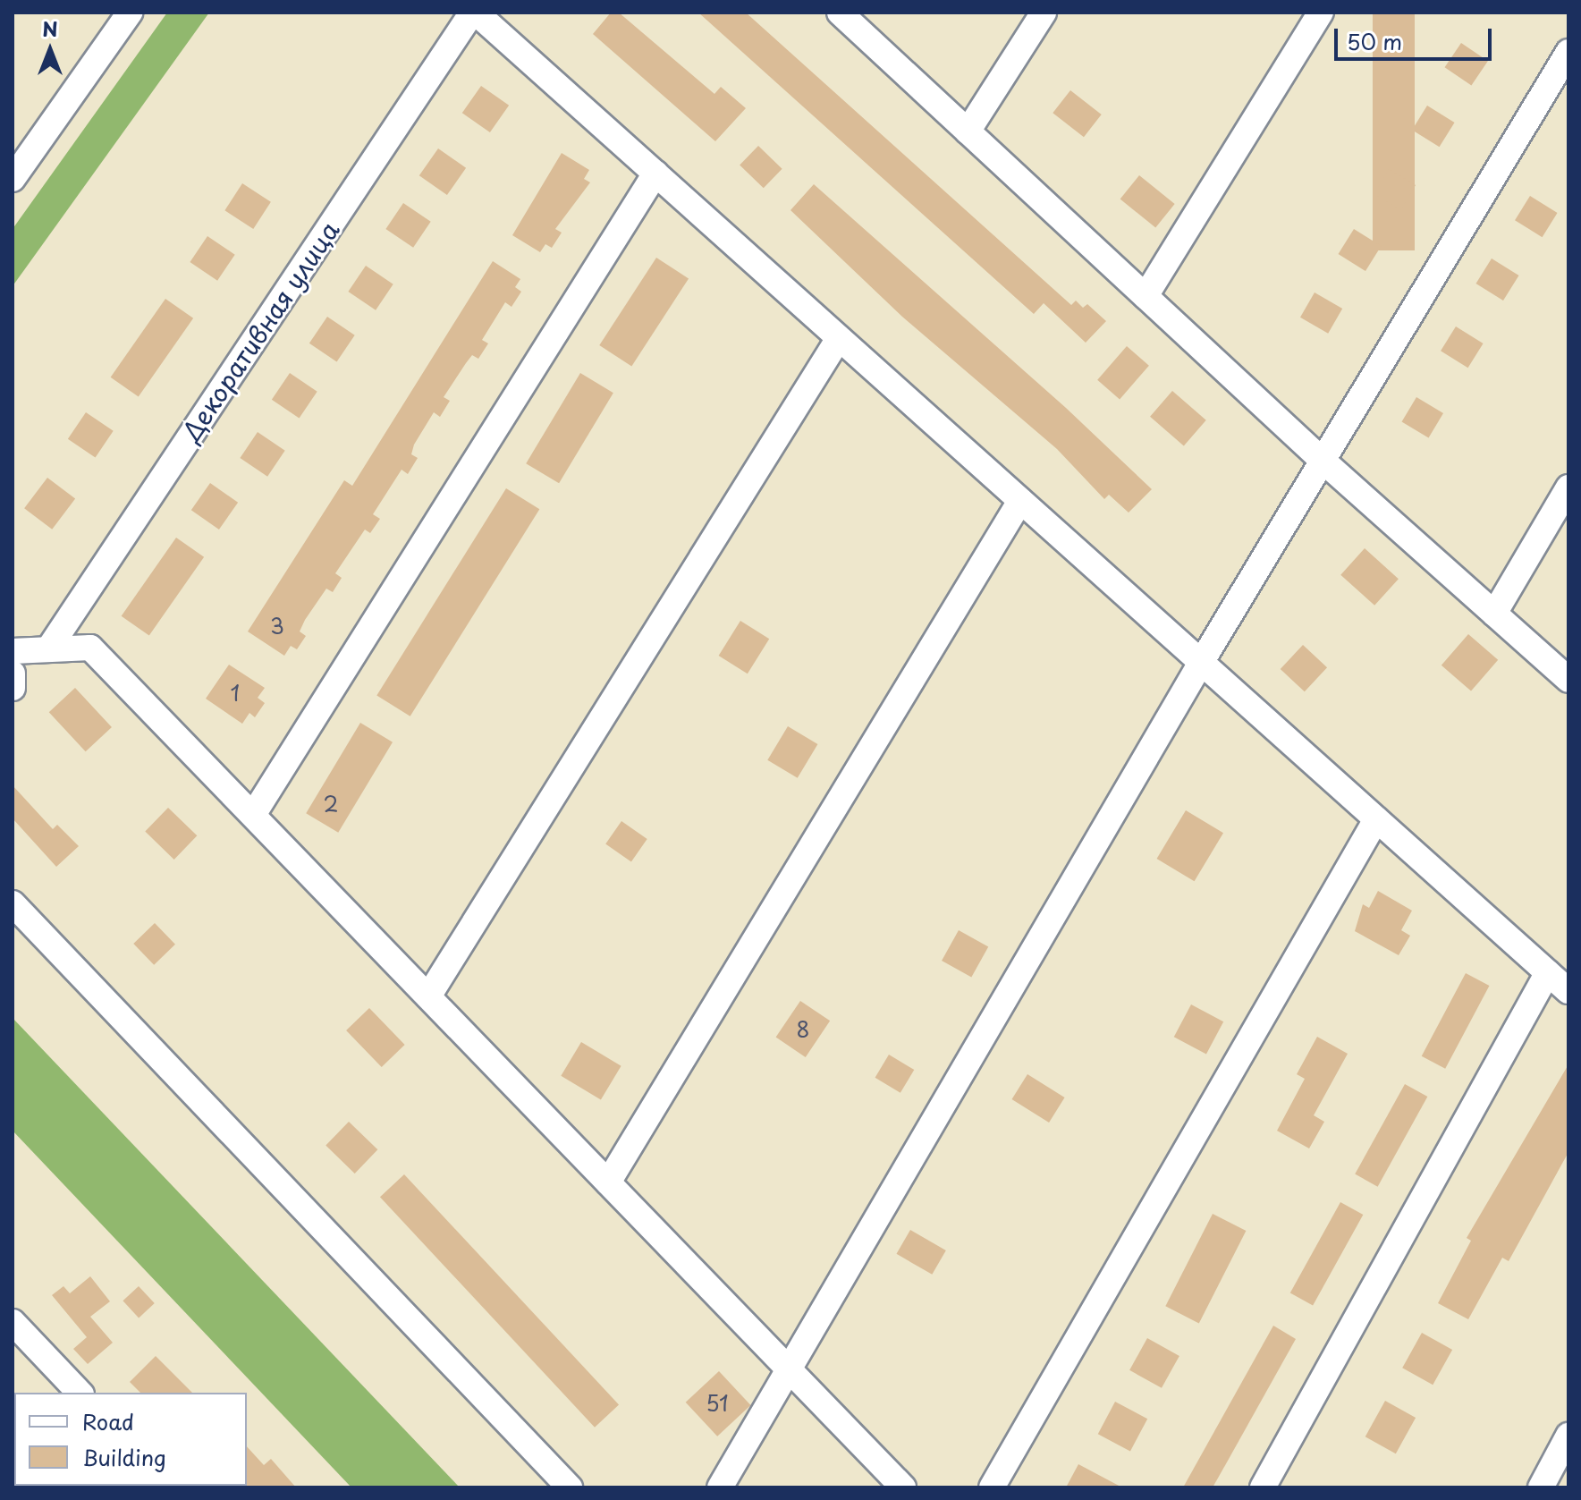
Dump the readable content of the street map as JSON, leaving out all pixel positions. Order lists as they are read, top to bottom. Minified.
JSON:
{"streets":{"street":["Декоративная улица"]},"house_numbers":["3","1","2","8","51"],"legend":["Road","Building"],"scale_bar":"50 m","north":"top"}
